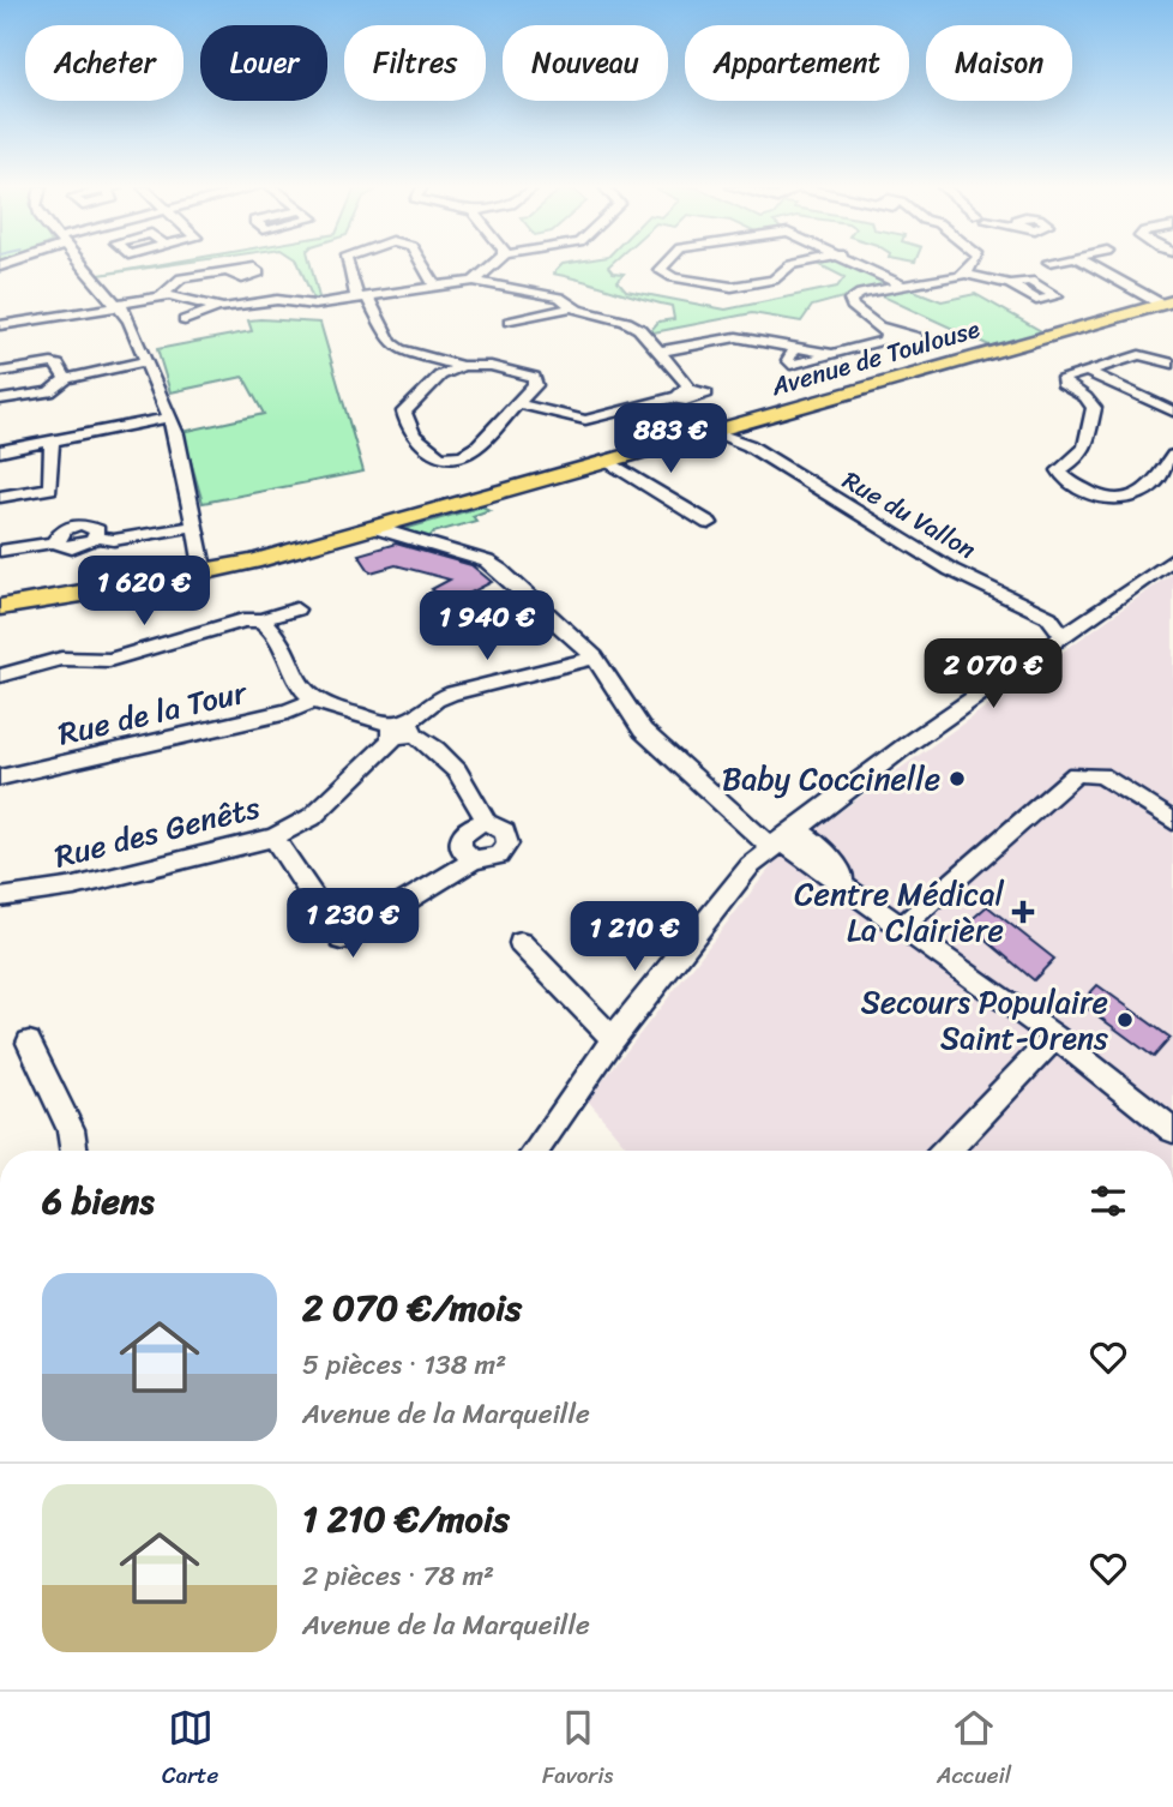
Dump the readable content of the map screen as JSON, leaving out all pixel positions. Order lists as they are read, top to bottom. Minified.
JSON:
{"streets":{"main road":["Avenue de Toulouse"],"street":["Rue du Vallon","Rue de la Tour","Rue des Genêts"]},"crossings":[["Avenue de Toulouse","Rue du Vallon"]],"places":{"other":["Baby Coccinelle","Secours Populaire Saint-Orens"],"health":["Centre Médical La Clairière"]},"page":{"chip":["Acheter","Louer","Filtres","Nouveau","Appartement","Maison"],"price":["883 €","1 620 €","1 940 €","2 070 €","1 230 €","1 210 €"],"heading":"6 biens","list":[{"name":"2 070 €/mois","note":"5 pièces · 138 m² · Avenue de la Marqueille"},{"name":"1 210 €/mois","note":"2 pièces · 78 m² · Avenue de la Marqueille"}],"tabs":["Carte","Favoris","Accueil"]}}
